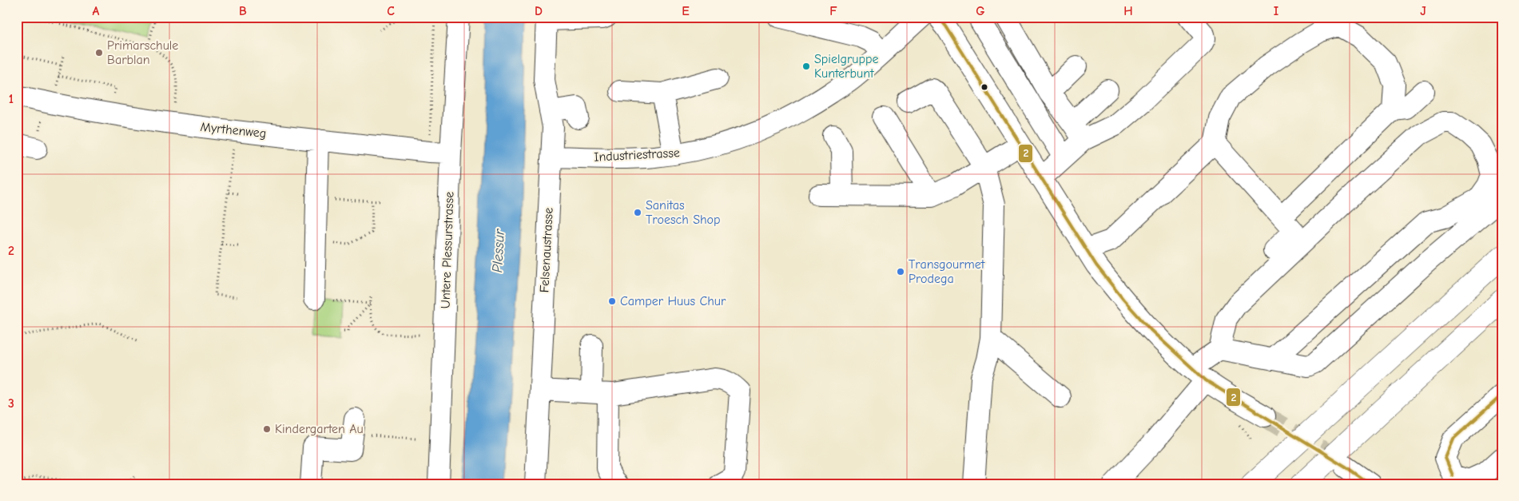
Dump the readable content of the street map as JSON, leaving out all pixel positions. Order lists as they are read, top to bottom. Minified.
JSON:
{"streets":{"street":["Myrthenweg","Industriestrasse","Untere Plessurstrasse","Felsenaustrasse"]},"crossings":[["Myrthenweg","Untere Plessurstrasse"],["Industriestrasse","Felsenaustrasse"]],"water":["Plessur"],"places":["Primarschule Barblan","Spielgruppe Kunterbunt","Sanitas Troesch Shop","Transgourmet Prodega","Camper Huus Chur","Kindergarten Au"],"lines":["transit line 2"],"grid":{"columns":["A","B","C","D","E","F","G","H","I","J"],"rows":["1","2","3"]}}
